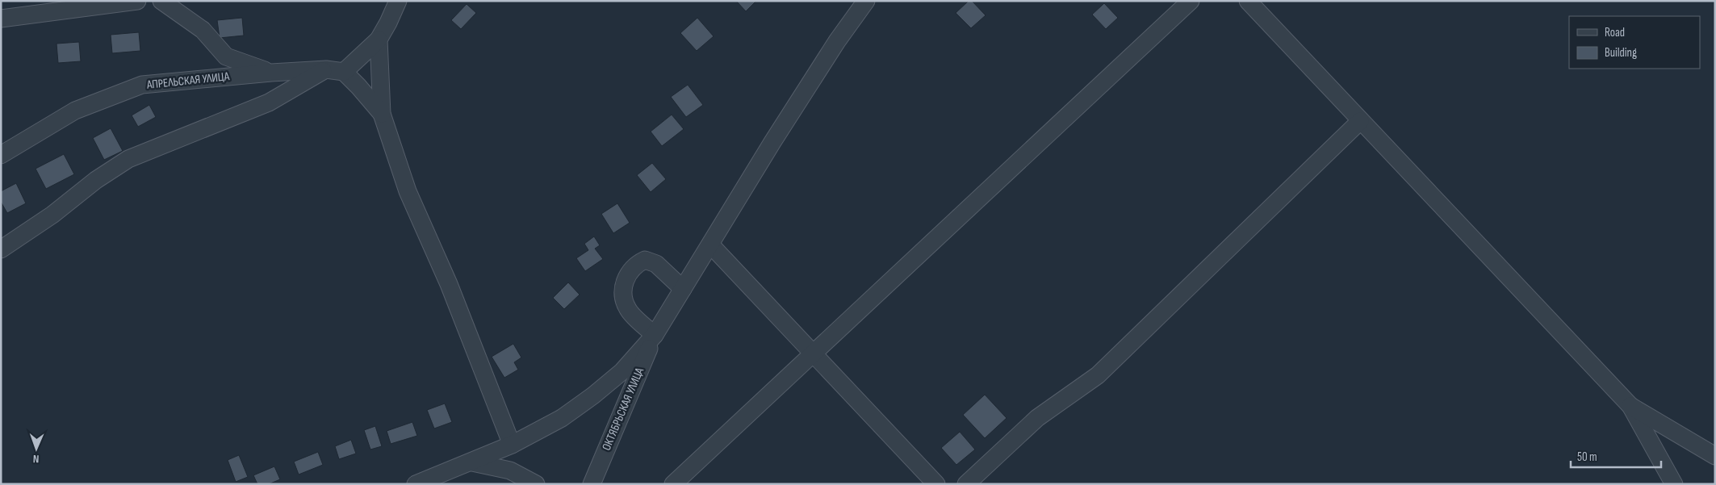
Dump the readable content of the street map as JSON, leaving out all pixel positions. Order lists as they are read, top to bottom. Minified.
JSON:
{"streets":{"street":["АПРЕЛЬСКАЯ УЛИЦА","ОКТЯБРЬСКАЯ УЛИЦА"]},"legend":["Road","Building"],"scale_bar":"50 m","north":"bottom"}
